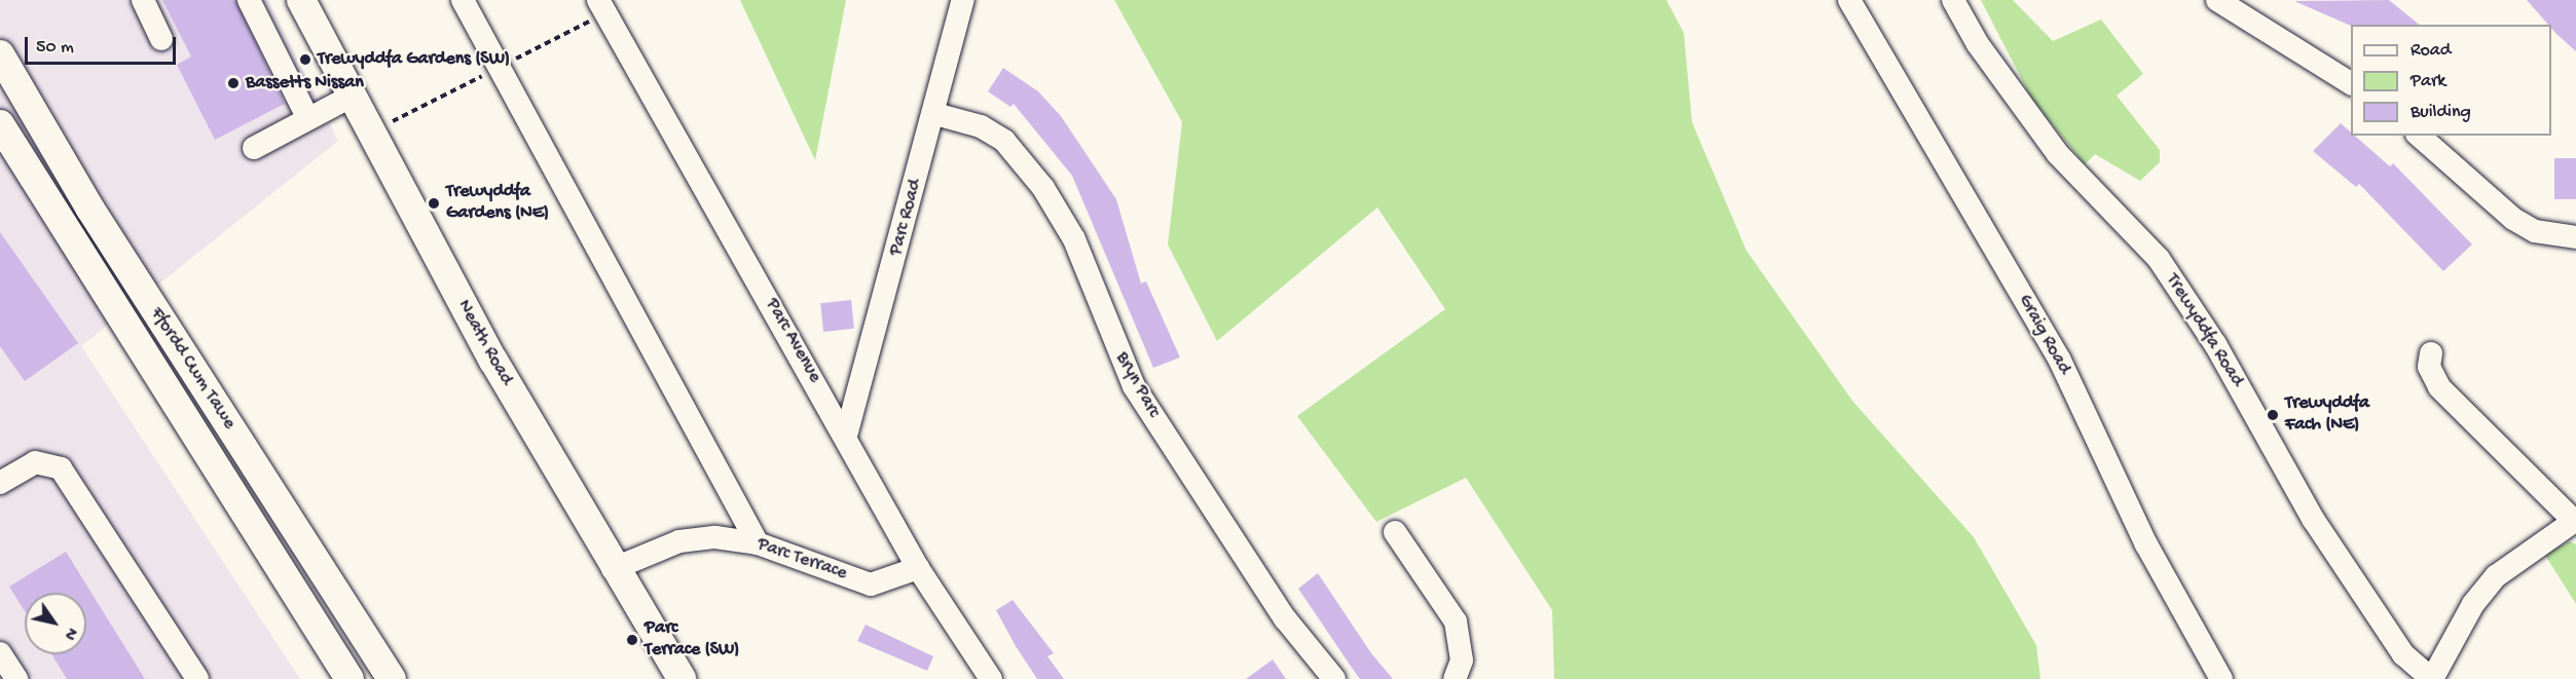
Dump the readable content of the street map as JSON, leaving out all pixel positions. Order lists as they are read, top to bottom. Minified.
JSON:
{"streets":{"main road":["Neath Road","Ffordd Cwm Tawe"],"street":["Parc Road","Trewyddfa Road","Graig Road","Parc Avenue","Bryn Parc","Parc Terrace"]},"crossings":[["Parc Road","Parc Avenue"],["Parc Road","Bryn Parc"],["Parc Avenue","Parc Terrace"],["Neath Road","Parc Terrace"]],"places":["Trewyddfa Gardens (SW)","Bassetts Nissan","Trewyddfa Gardens (NE)","Trewyddfa Fach (NE)","Parc Terrace (SW)"],"legend":["Road","Park","Building"],"scale_bar":"50 m","north":"bottom right"}
